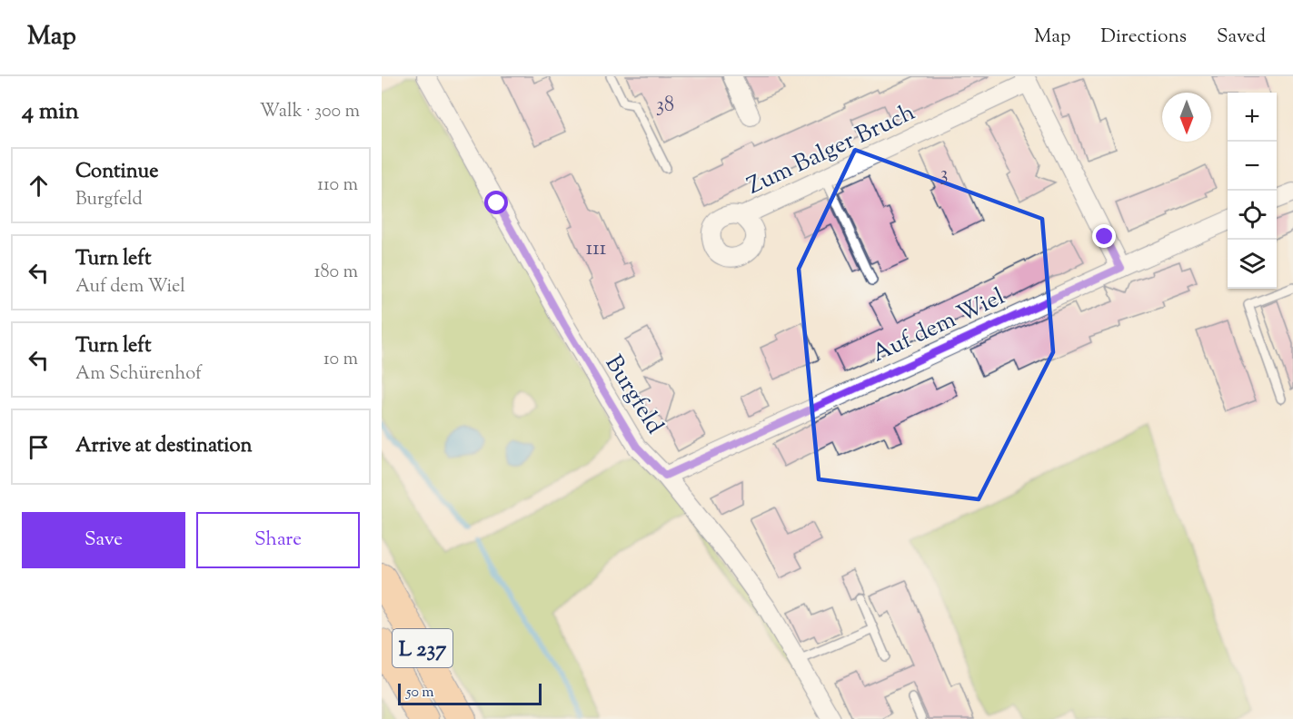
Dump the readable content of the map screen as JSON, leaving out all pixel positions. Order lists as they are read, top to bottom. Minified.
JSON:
{"streets":{"highway":["L 237"],"street":["Zum Balger Bruch","Auf dem Wiel","Burgfeld"]},"crossings":[["Auf dem Wiel","Burgfeld"]],"house_numbers":["38","3","111"],"scale_bar":"50 m","north":"bottom","page":{"header":"Map","nav":["Map","Directions","Saved"],"heading":["4 min","Walk · 300 m"],"map_buttons":["+","−"],"list":[["Continue","Burgfeld","110 m"],["Turn left","Auf dem Wiel","180 m"],["Turn left","Am Schürenhof","10 m"],"Arrive at destination"],"buttons":["Save","Share"],"scale":"50 m"}}
